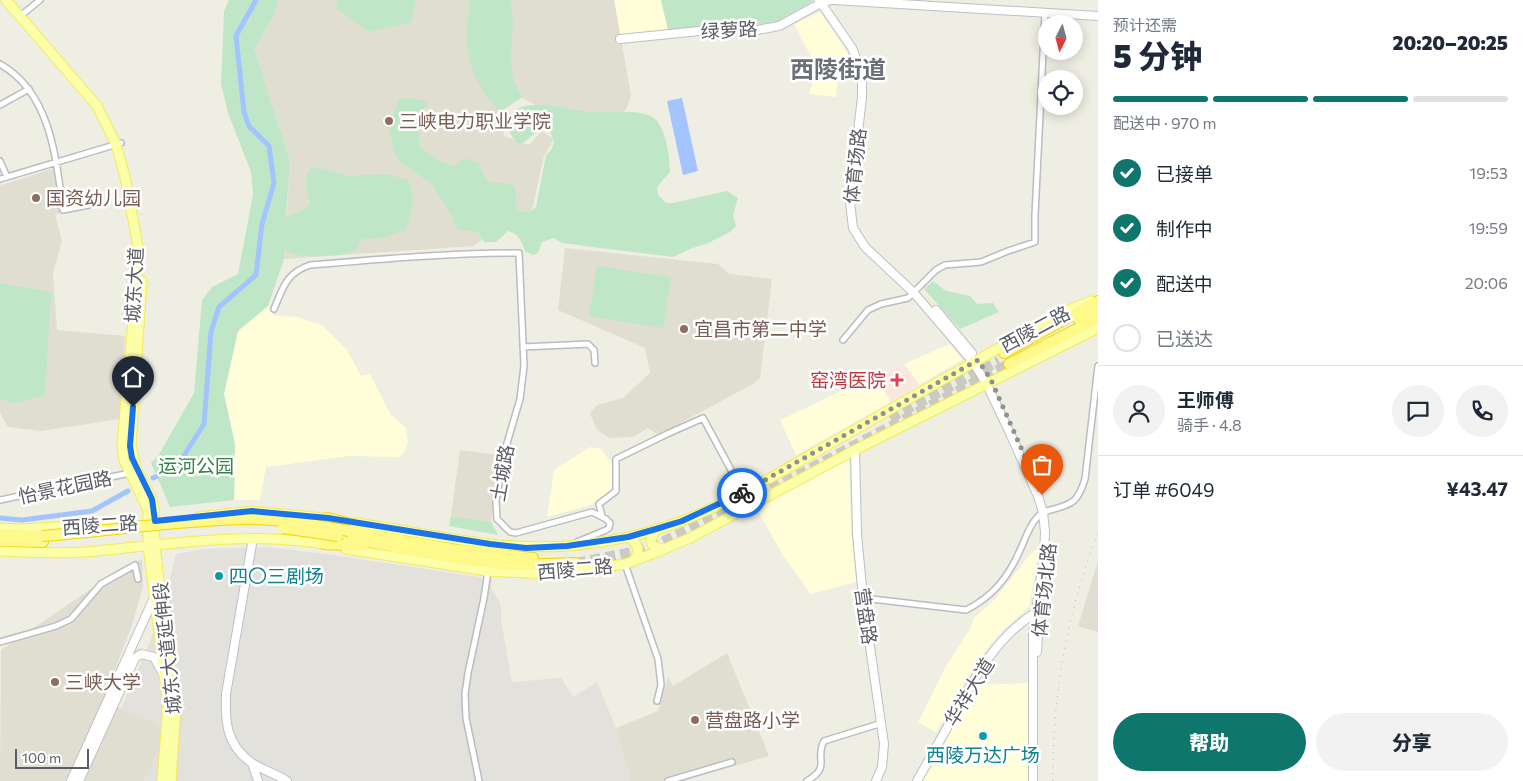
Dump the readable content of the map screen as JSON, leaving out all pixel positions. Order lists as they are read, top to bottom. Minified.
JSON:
{"streets":{"main road":["绿萝路","体育场路","城东大道","西陵二路","体育场北路","营盘路","城东大道延伸段","华祥大道"],"street":["土城路","怡景花园路"]},"crossings":[["绿萝路","体育场路"],["体育场路","西陵二路"],["体育场路","体育场北路"],["城东大道","西陵二路"],["城东大道","怡景花园路"],["城东大道","城东大道延伸段"],["西陵二路","体育场北路"],["西陵二路","营盘路"],["西陵二路","城东大道延伸段"],["体育场北路","华祥大道"]],"districts":["西陵街道"],"parks":["运河公园"],"places":{"other":["三峡电力职业学院","国资幼儿园","宜昌市第二中学","四〇三剧场","三峡大学","营盘路小学","西陵万达广场"],"health":["窑湾医院"]},"scale_bar":"100 m","north":"bottom","page":{"heading":["5 分钟","预计还需","20:20–20:25"],"panel":["王师傅","骑手 · 4.8","订单 #6049","¥43.47"],"bar":"配送中 · 970 m","list":[["已接单","19:53"],["制作中","19:59"],["配送中","20:06"],"已送达"],"buttons":["帮助","分享"],"scale":"100 m"}}
